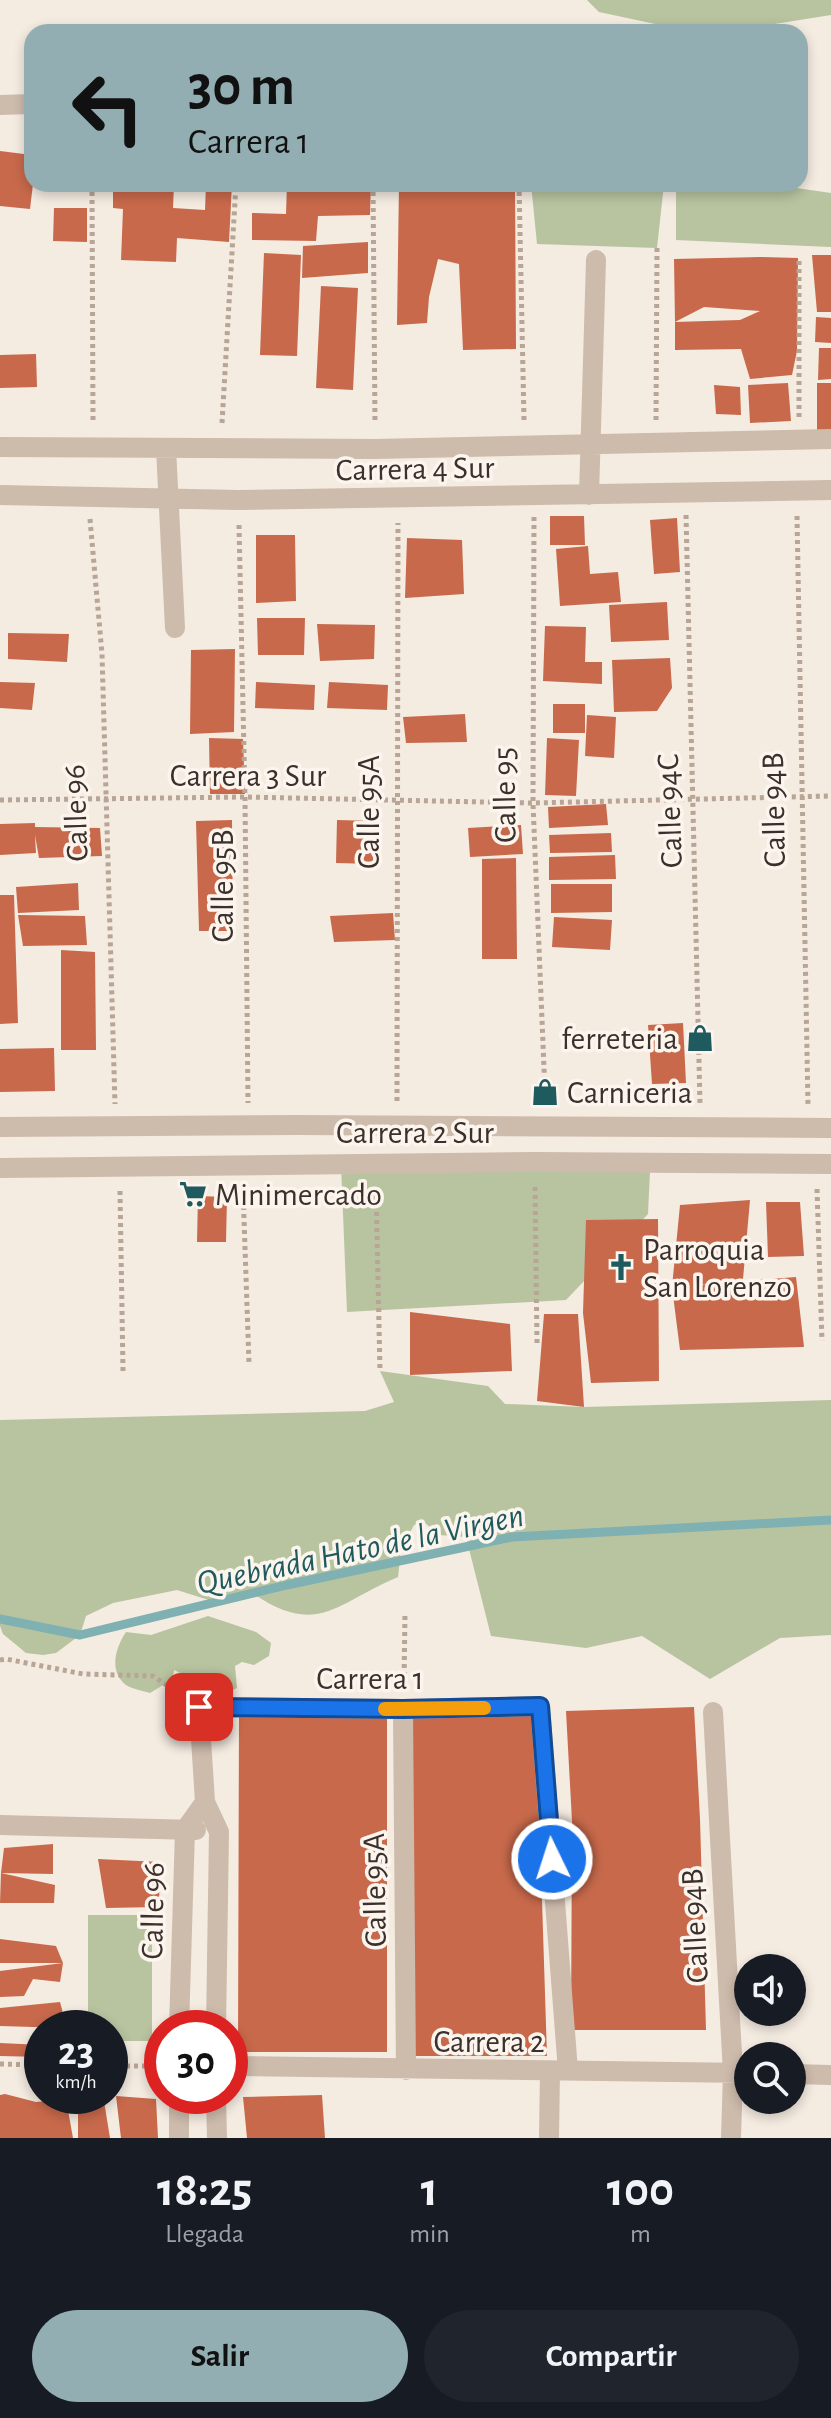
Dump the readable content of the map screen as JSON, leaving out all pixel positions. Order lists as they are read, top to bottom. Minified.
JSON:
{"streets":{"street":["Carrera 4 Sur","Calle 94B","Calle 95A","Calle 96","Carrera 2 Sur","Carrera 1","Carrera 2"],"path":["Carrera 3 Sur","Calle 95","Calle 94C","Calle 95B"]},"crossings":[["Carrera 4 Sur","Calle 95"],["Carrera 4 Sur","Calle 94B"],["Carrera 4 Sur","Calle 94C"],["Carrera 4 Sur","Calle 95A"],["Carrera 4 Sur","Calle 96"],["Carrera 4 Sur","Calle 95B"],["Carrera 3 Sur","Calle 95"],["Carrera 3 Sur","Calle 94B"],["Carrera 3 Sur","Calle 94C"],["Carrera 3 Sur","Calle 95A"],["Carrera 3 Sur","Calle 96"],["Carrera 3 Sur","Calle 95B"],["Calle 94B","Carrera 2 Sur"],["Calle 94C","Carrera 2 Sur"],["Calle 95A","Carrera 2 Sur"],["Calle 95A","Carrera 1"],["Calle 95A","Carrera 2"],["Calle 96","Carrera 2 Sur"],["Calle 96","Carrera 1"],["Calle 95B","Carrera 2 Sur"],["Carrera 1","Carrera 2"]],"water":["Quebrada Hato de la Virgen"],"places":{"shop":["ferreteria","Carniceria"],"supermarket":["Minimercado"],"church":["Parroquia San Lorenzo"]},"page":{"turn":["30 m","Carrera 1"],"speed":"23 km/h","limit":"30","eta":["18:25","Llegada","1","min","100","m"],"buttons":["Salir","Compartir"]}}
